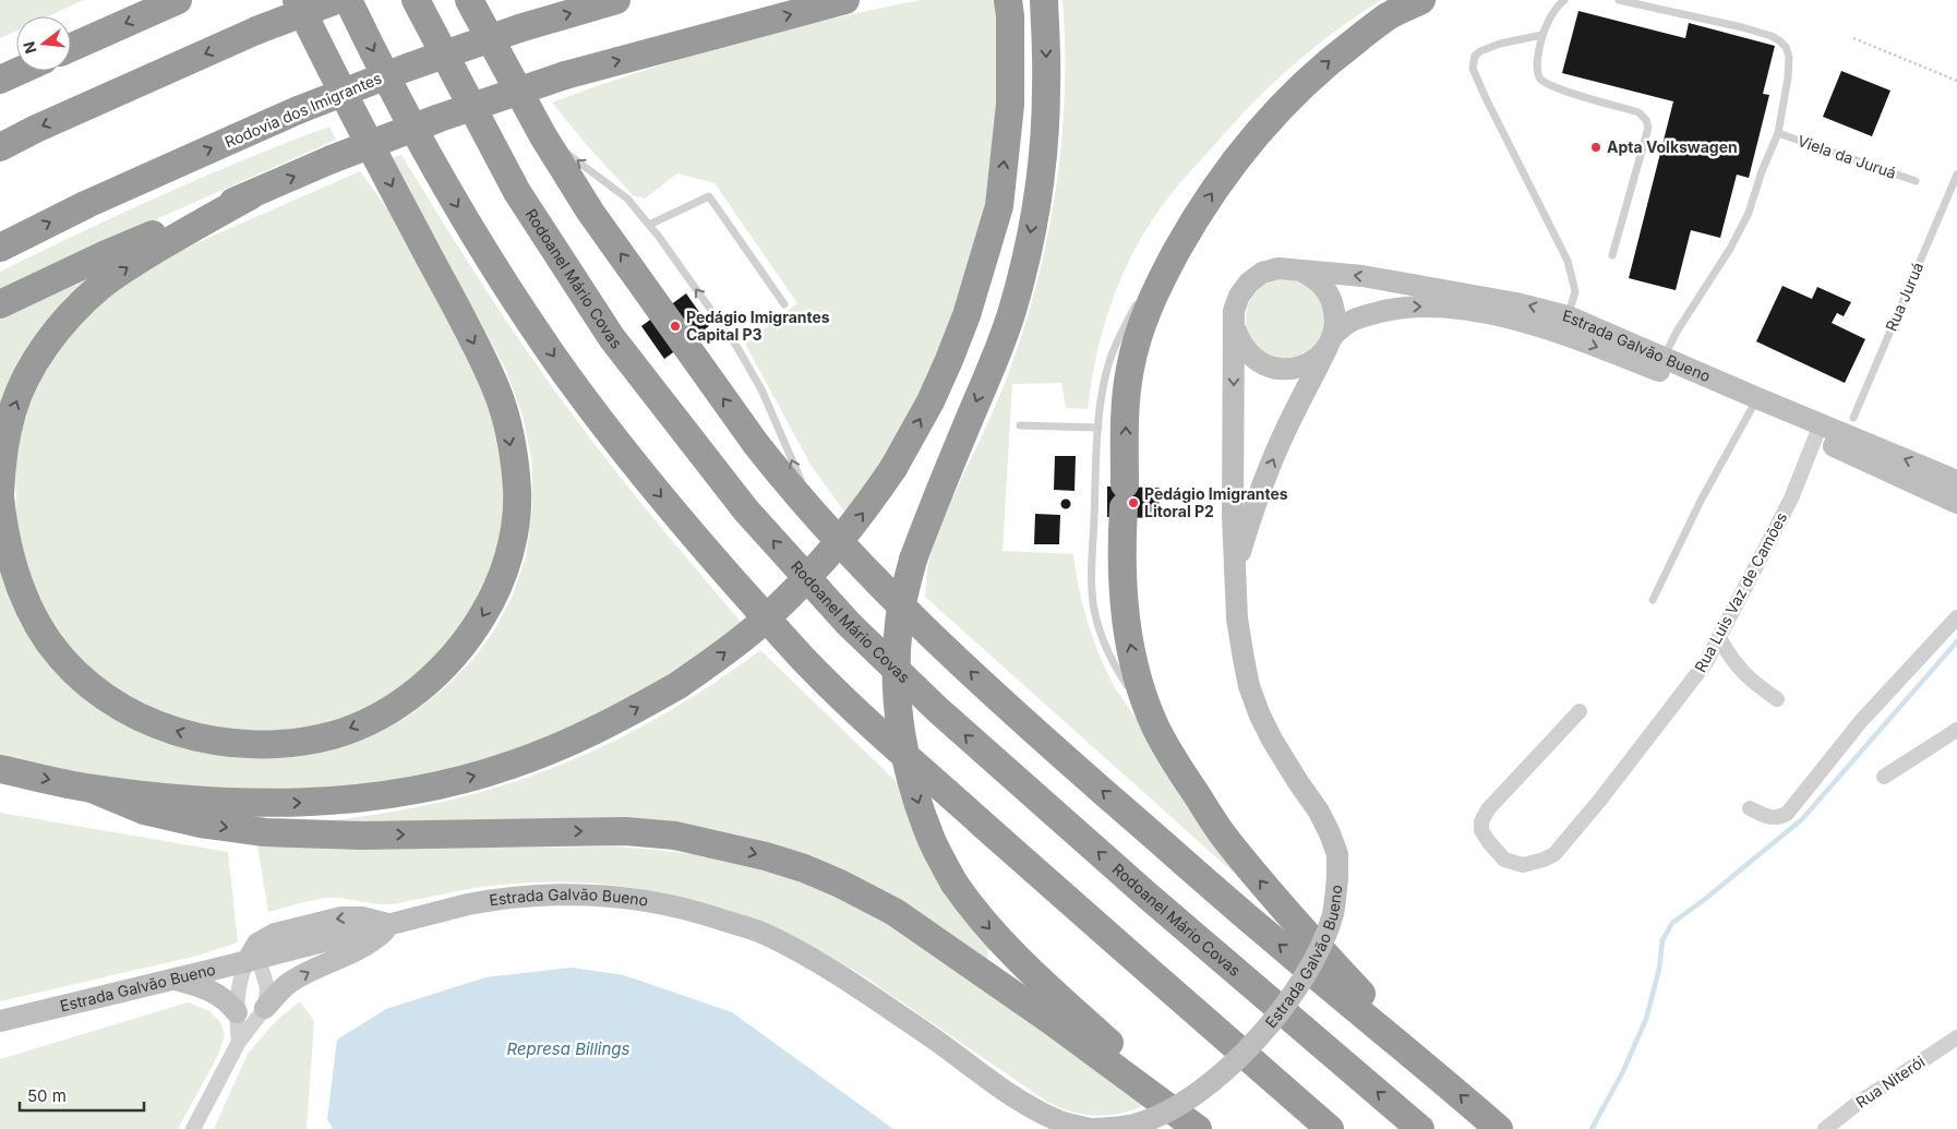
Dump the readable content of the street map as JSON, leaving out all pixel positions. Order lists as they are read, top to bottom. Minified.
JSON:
{"streets":{"highway":["Rodovia dos Imigrantes","Rodoanel Mário Covas"],"main road":["Estrada Galvão Bueno"],"street":["Rua Luis Vaz de Camões","Rua Niterói"],"lane":["Viela da Juruá","Rua Juruá"]},"crossings":[["Estrada Galvão Bueno","Rua Luis Vaz de Camões"]],"water":["Represa Billings"],"places":["Apta Volkswagen","Pedágio Imigrantes Capital P3","Pedágio Imigrantes Litoral P2"],"scale_bar":"50 m","north":"left"}
